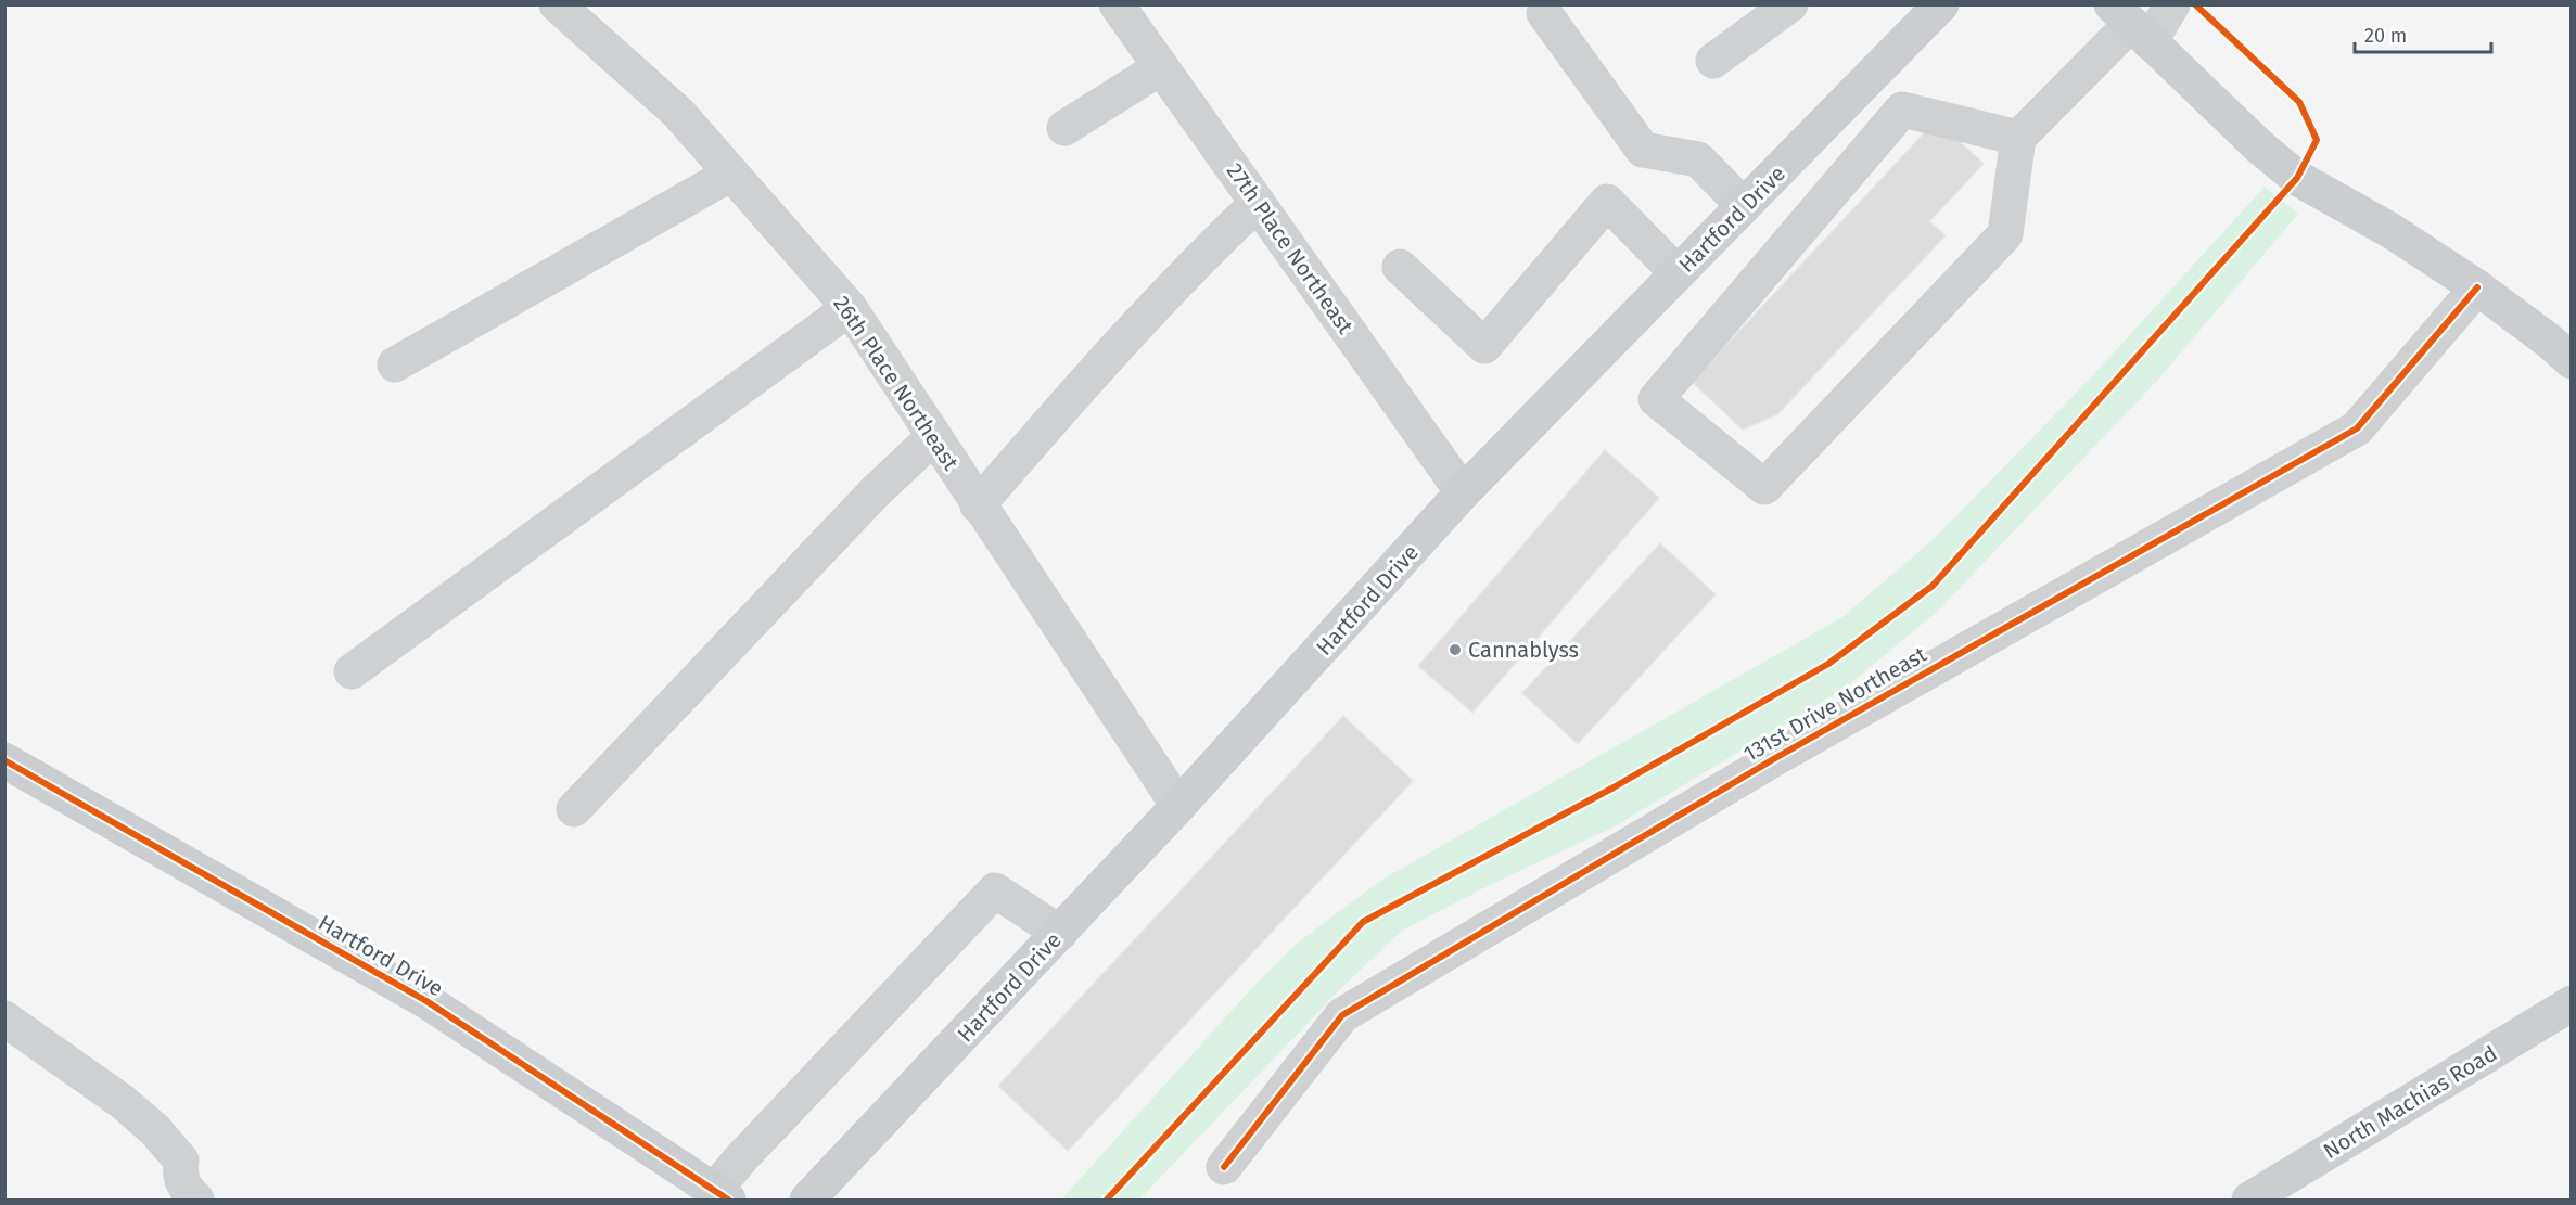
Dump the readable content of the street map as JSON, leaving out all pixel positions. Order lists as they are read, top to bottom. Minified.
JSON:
{"streets":{"main road":["Hartford Drive","North Machias Road"],"street":["27th Place Northeast","26th Place Northeast","131st Drive Northeast"]},"crossings":[["Hartford Drive","27th Place Northeast"],["Hartford Drive","26th Place Northeast"]],"places":["Cannablyss"],"scale_bar":"20 m"}
